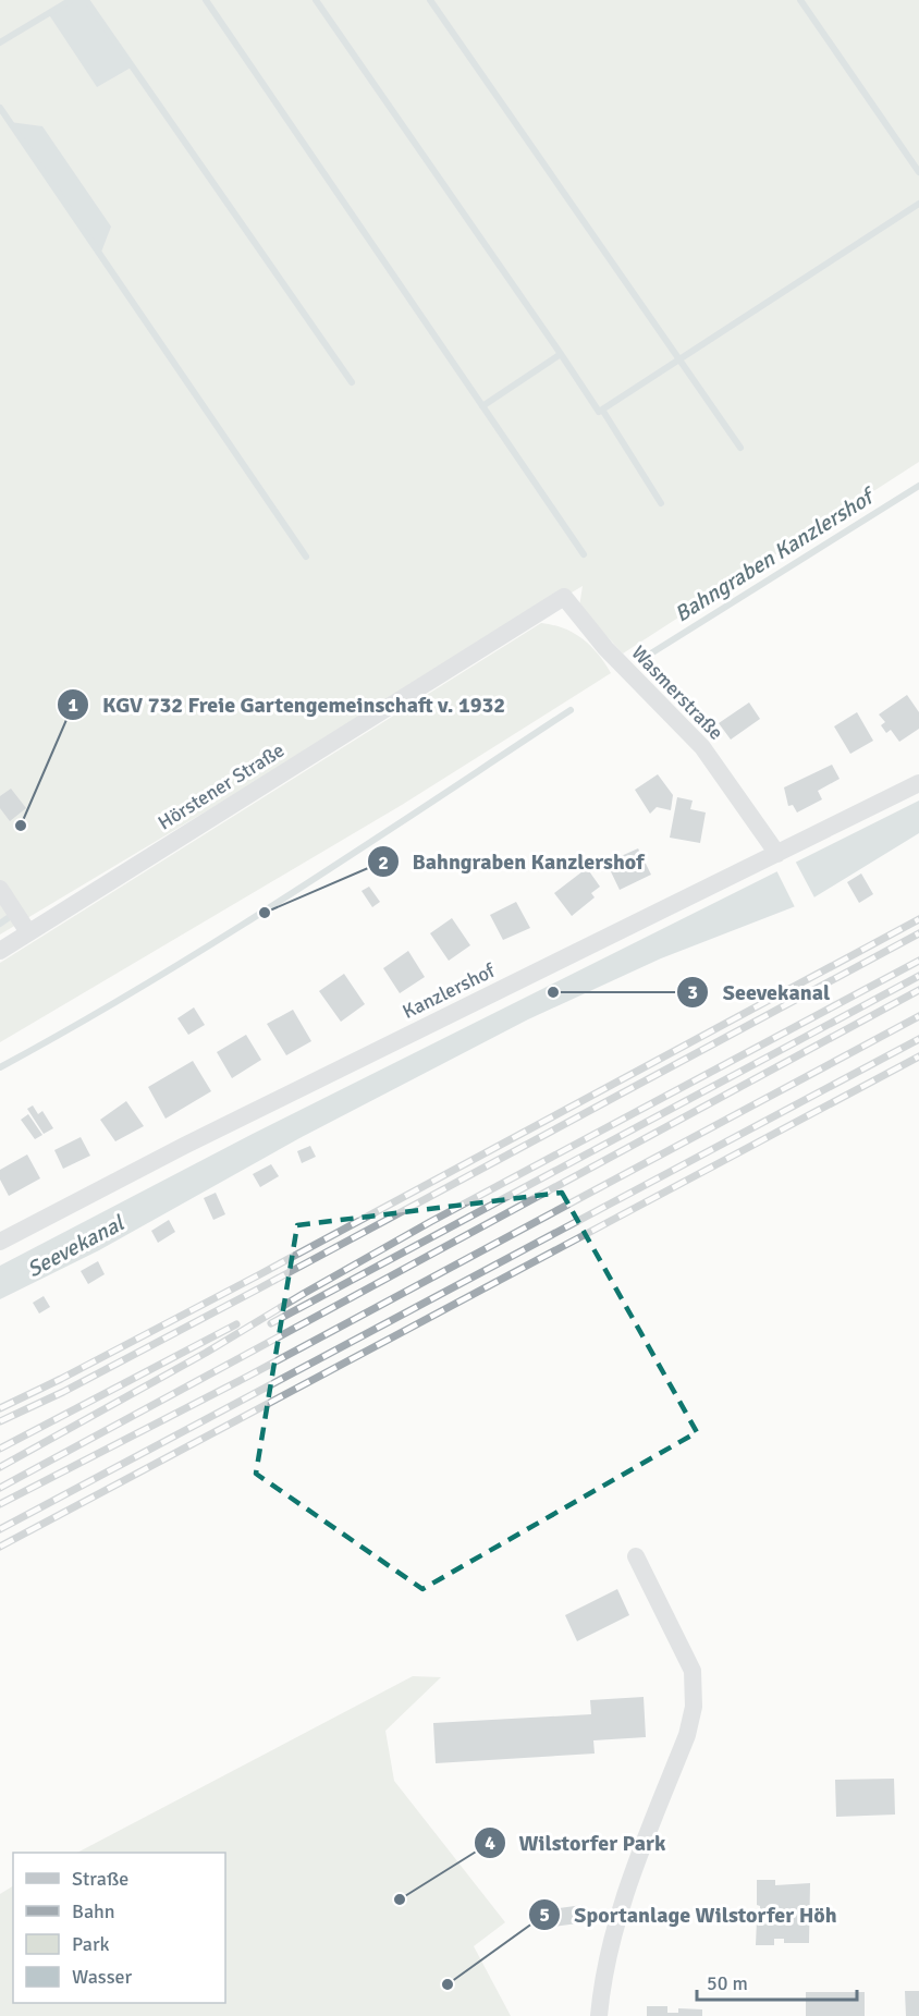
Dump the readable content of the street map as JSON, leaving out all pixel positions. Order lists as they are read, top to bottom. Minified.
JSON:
{"streets":{"street":["Wasmerstraße","Hörstener Straße","Kanzlershof"]},"crossings":[["Wasmerstraße","Hörstener Straße"],["Wasmerstraße","Kanzlershof"]],"water":["Bahngraben Kanzlershof","Seevekanal"],"places":["KGV 732 Freie Gartengemeinschaft v. 1932","Bahngraben Kanzlershof","Seevekanal","Wilstorfer Park","Sportanlage Wilstorfer Höh"],"legend":["Straße","Bahn","Park","Wasser"],"scale_bar":"50 m"}
